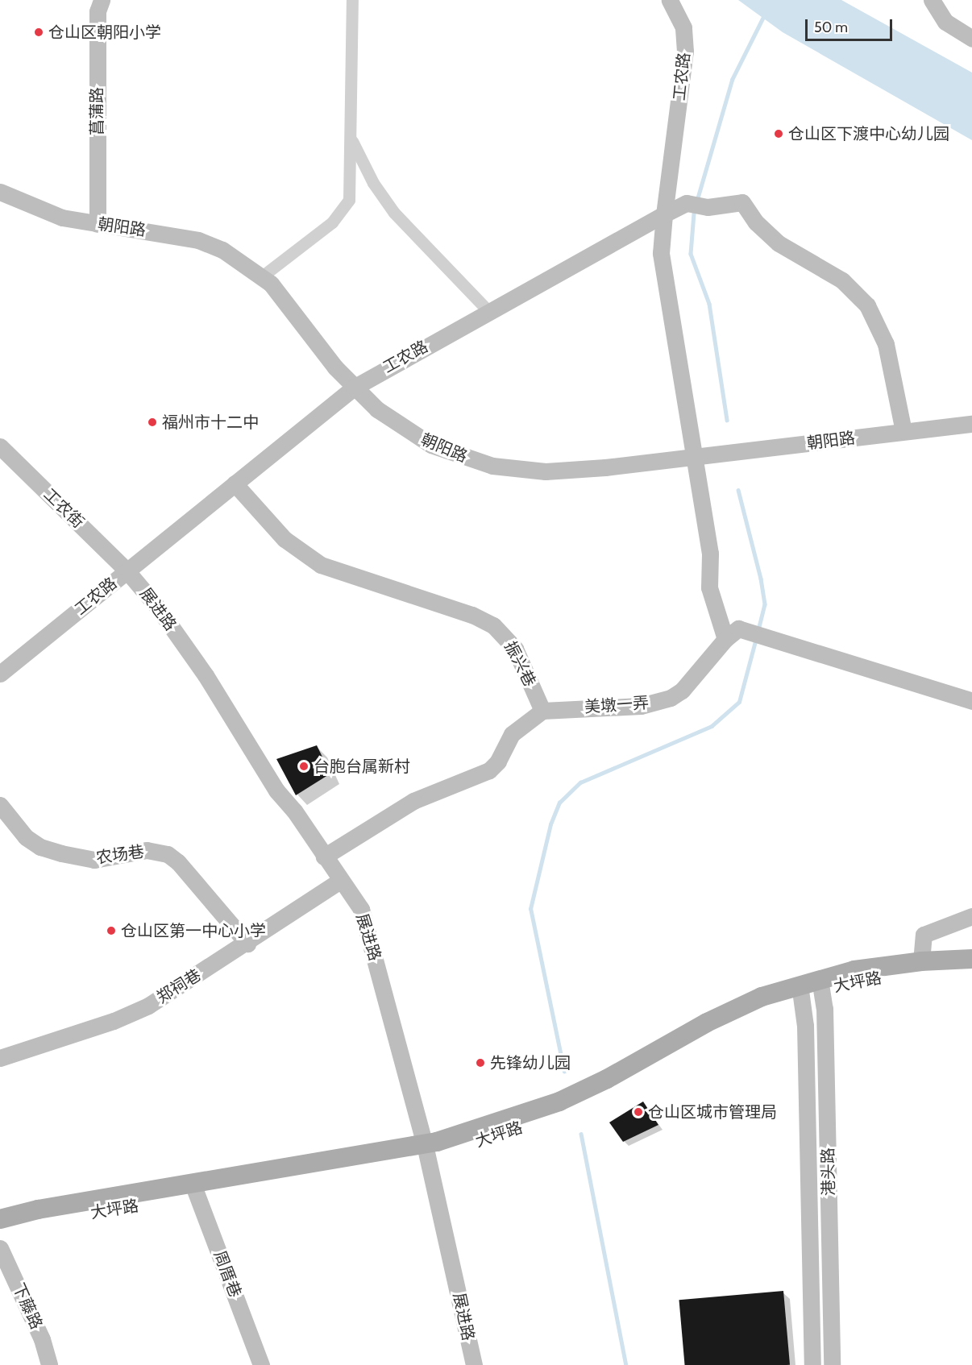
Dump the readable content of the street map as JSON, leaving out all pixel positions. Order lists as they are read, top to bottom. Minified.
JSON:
{"streets":{"main road":["大坪路"],"street":["工农路","菖蒲路","朝阳路","工农街","展进路","振兴巷","美墩一弄","农场巷","郑祠巷","港头路","周厝巷","下藤路"]},"crossings":[["工农路","朝阳路"],["工农路","工农街"],["工农路","展进路"],["工农路","振兴巷"],["菖蒲路","朝阳路"],["工农街","展进路"],["展进路","大坪路"],["展进路","郑祠巷"],["振兴巷","美墩一弄"],["农场巷","郑祠巷"],["大坪路","港头路"],["大坪路","周厝巷"]],"places":["仓山区朝阳小学","仓山区下渡中心幼儿园","福州市十二中","台胞台属新村","仓山区第一中心小学","先锋幼儿园","仓山区城市管理局"],"scale_bar":"50 m"}
